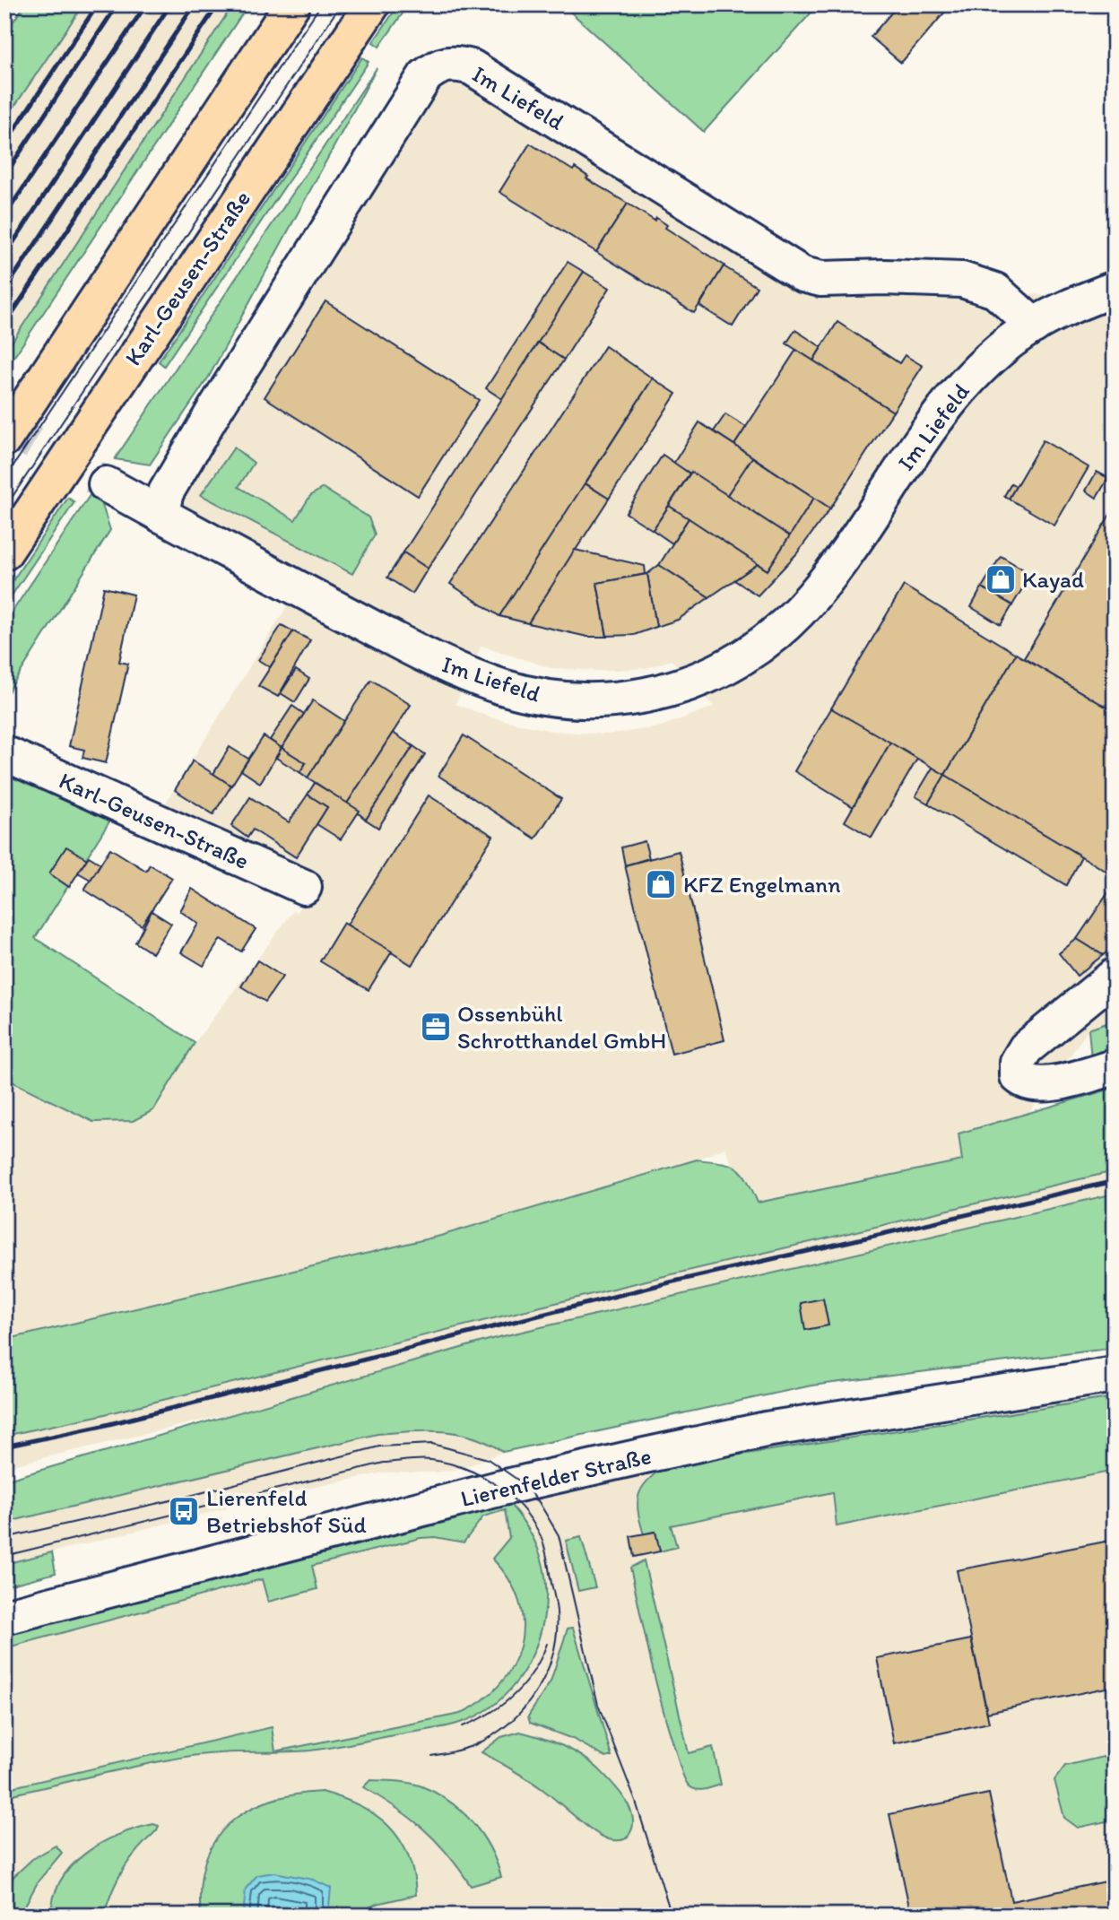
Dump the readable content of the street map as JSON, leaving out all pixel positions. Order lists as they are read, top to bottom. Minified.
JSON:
{"streets":{"main road":["Karl-Geusen-Straße"],"street":["Im Liefeld","Lierenfelder Straße"]},"places":{"shop":["Kayad","KFZ Engelmann"],"office":["Ossenbühl Schrotthandel GmbH"],"bus stop":["Lierenfeld Betriebshof Süd"]}}
